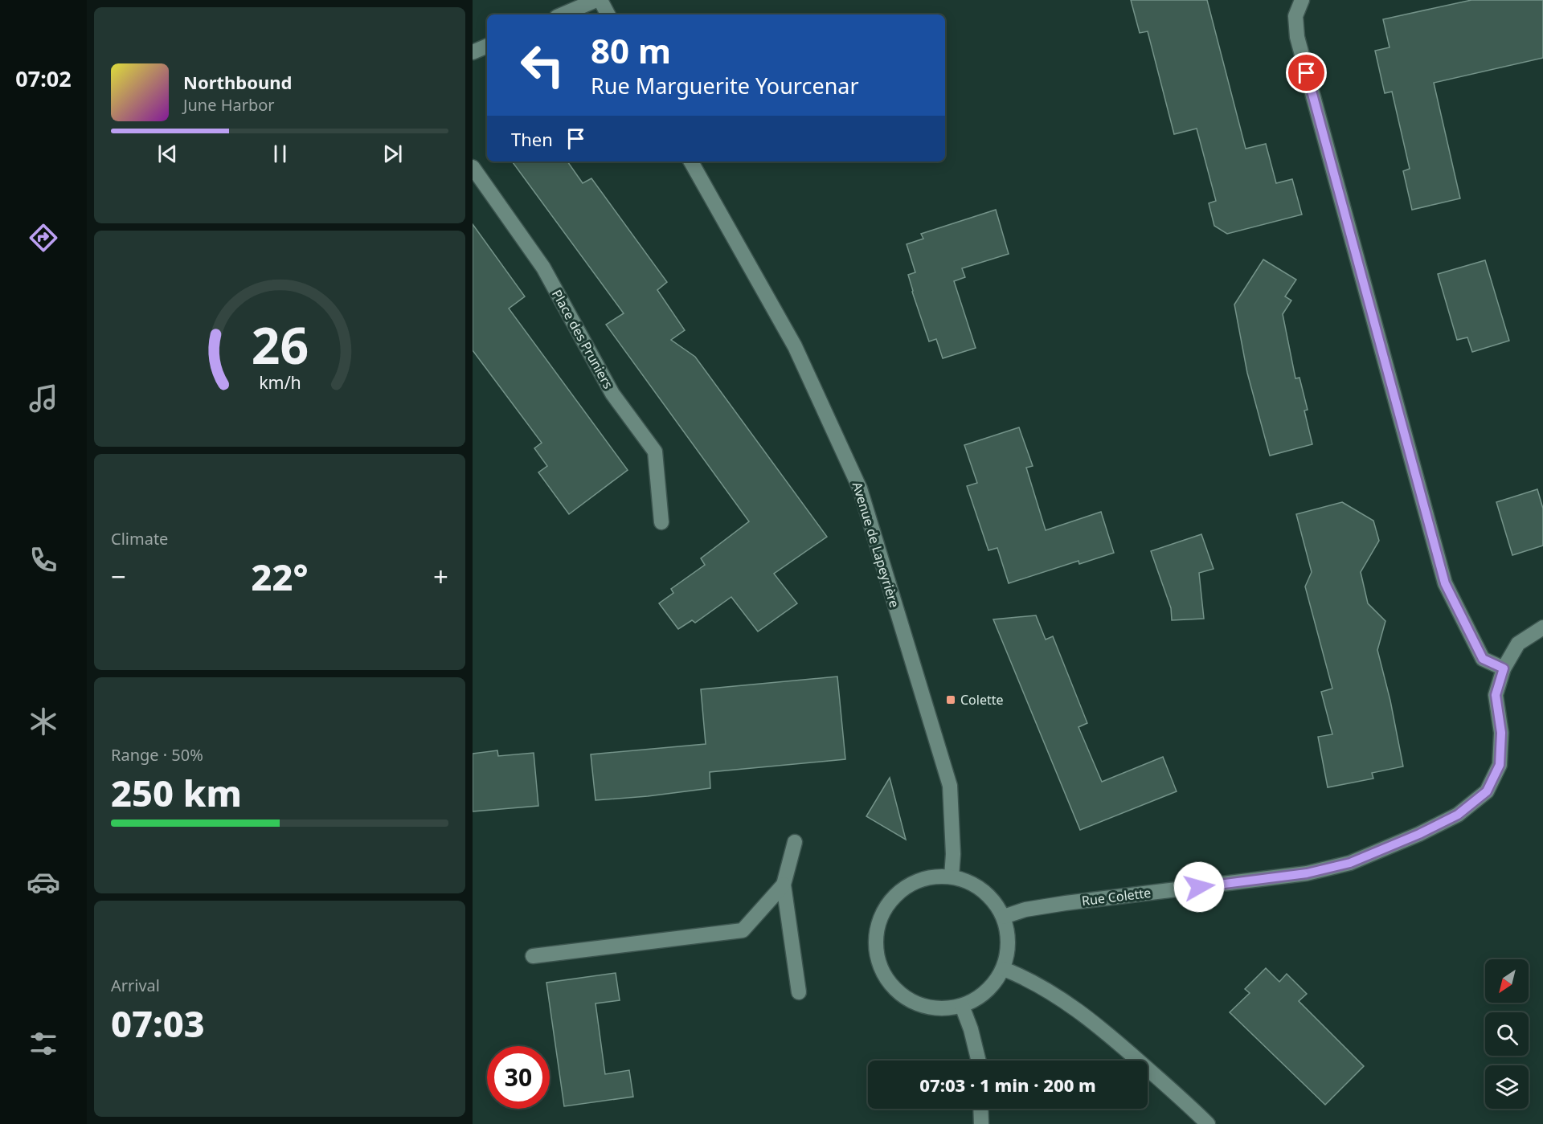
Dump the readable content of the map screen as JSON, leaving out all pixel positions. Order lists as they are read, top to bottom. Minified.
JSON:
{"streets":{"street":["Place des Pruniers","Avenue de Lapeyrière","Rue Colette"]},"crossings":[["Avenue de Lapeyrière","Rue Colette"]],"places":{"transit":["Colette"]},"north":"bottom left","page":{"tabs":"07:02","turn":["80 m","Rue Marguerite Yourcenar"],"song":["Northbound","June Harbor"],"then":"Then","tile":["Climate",["Range · 50%","250 km"],["Arrival","07:03"]],"heat":["−","22°","+"],"limit":"30","trip":"07:03 · 1 min · 200 m","gauge":["26","km/h"]}}
